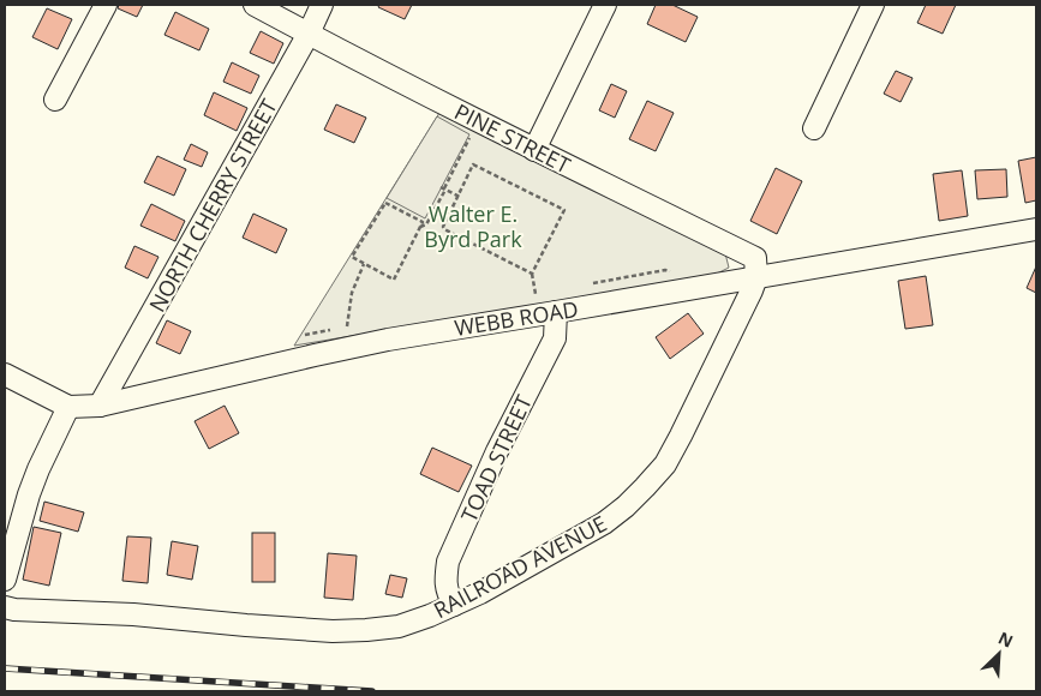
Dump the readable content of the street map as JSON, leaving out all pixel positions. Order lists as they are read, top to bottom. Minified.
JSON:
{"streets":{"street":["PINE STREET","NORTH CHERRY STREET","WEBB ROAD","TOAD STREET","RAILROAD AVENUE"]},"crossings":[["PINE STREET","NORTH CHERRY STREET"],["PINE STREET","WEBB ROAD"],["PINE STREET","RAILROAD AVENUE"],["NORTH CHERRY STREET","WEBB ROAD"],["WEBB ROAD","TOAD STREET"],["WEBB ROAD","RAILROAD AVENUE"],["TOAD STREET","RAILROAD AVENUE"]],"parks":["Walter E. Byrd Park"],"north":"top right"}
